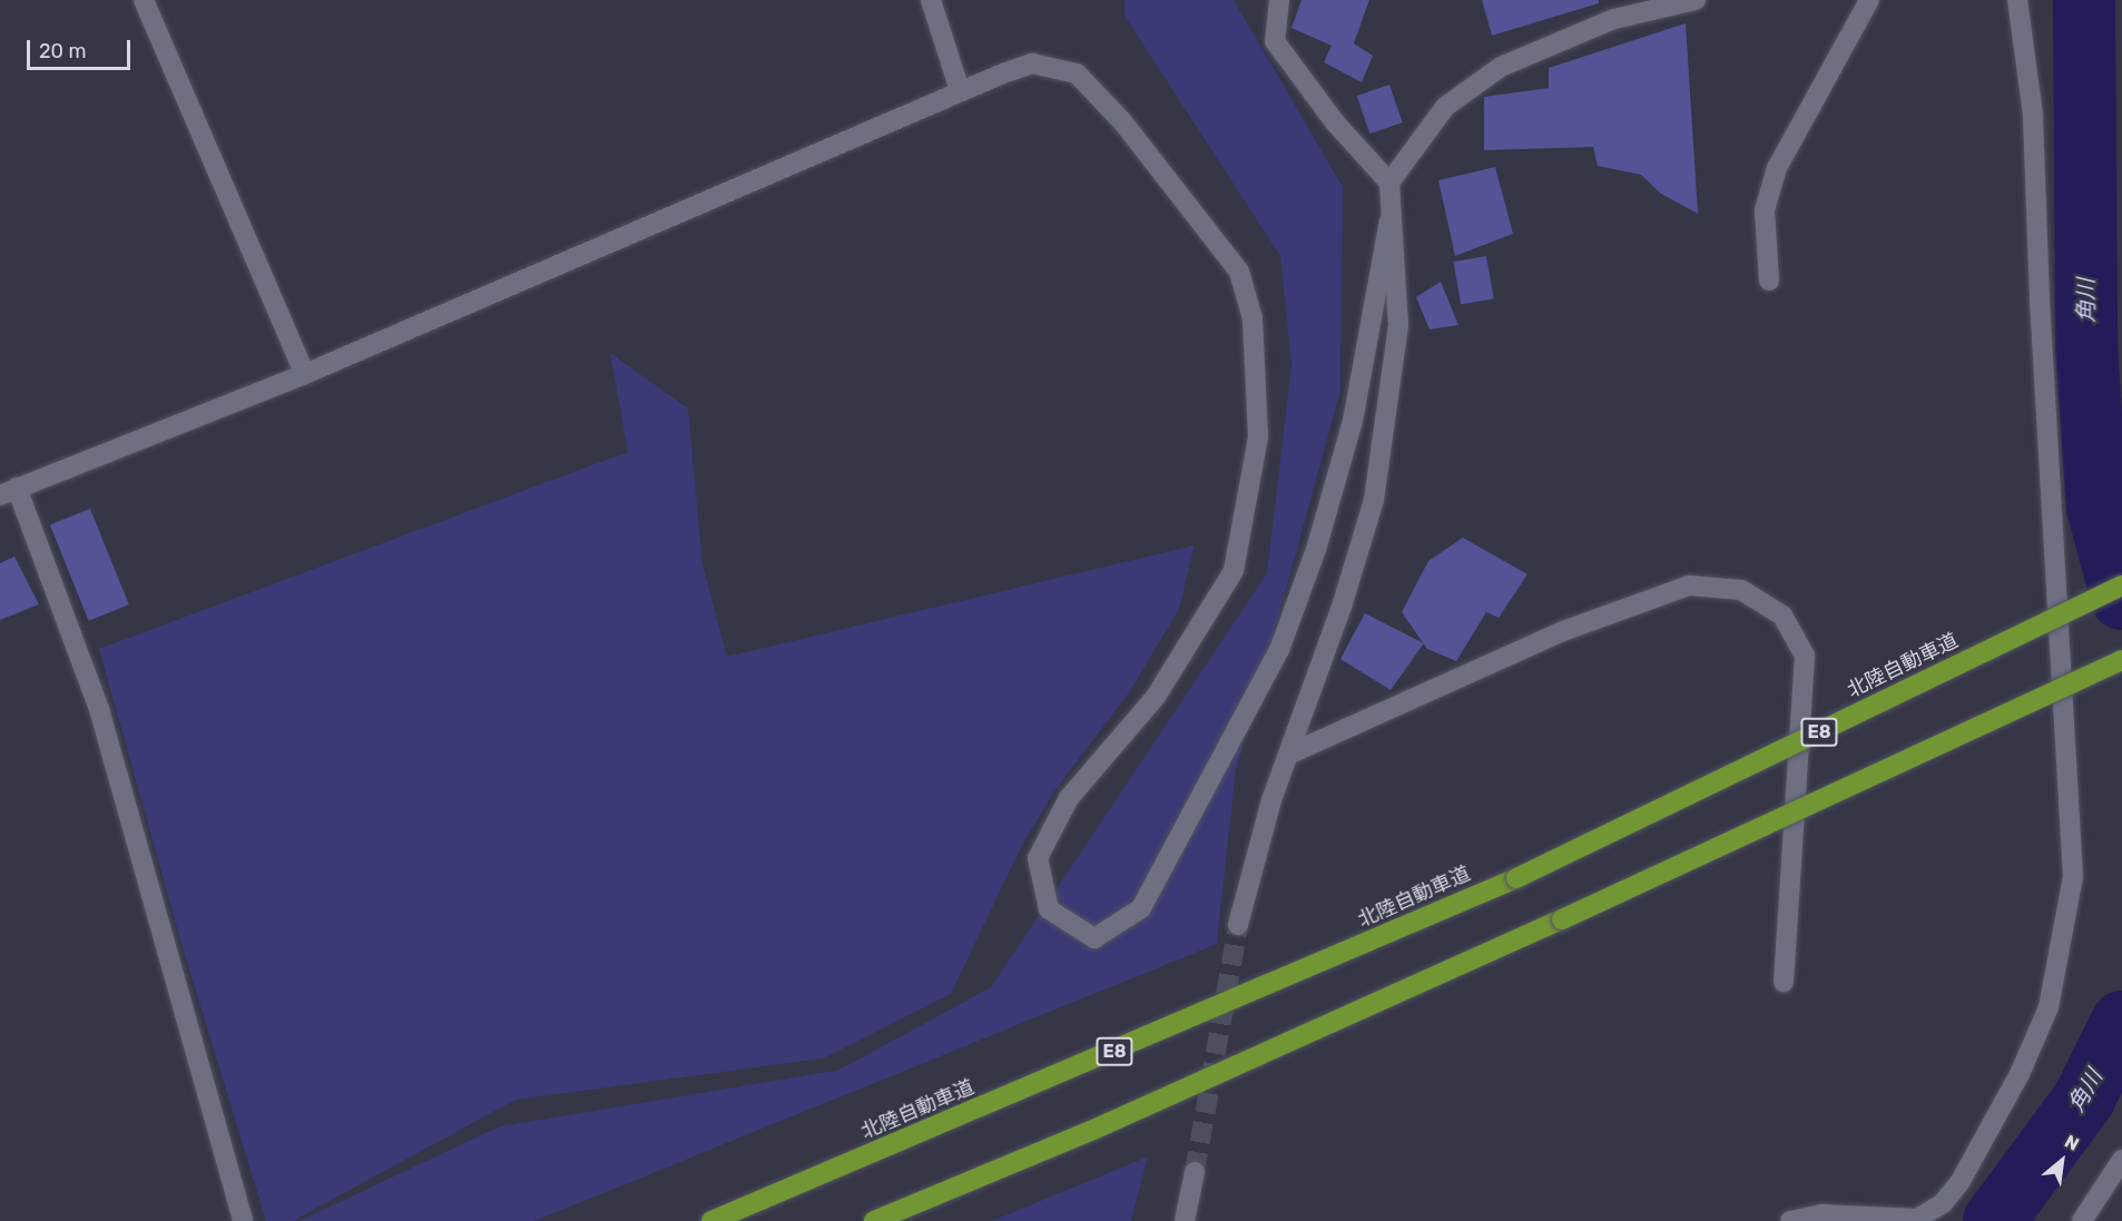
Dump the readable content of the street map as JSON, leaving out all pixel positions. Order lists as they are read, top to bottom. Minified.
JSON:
{"streets":{"highway":["北陸自動車道","E8"]},"water":["角川"],"scale_bar":"20 m","north":"top right"}
